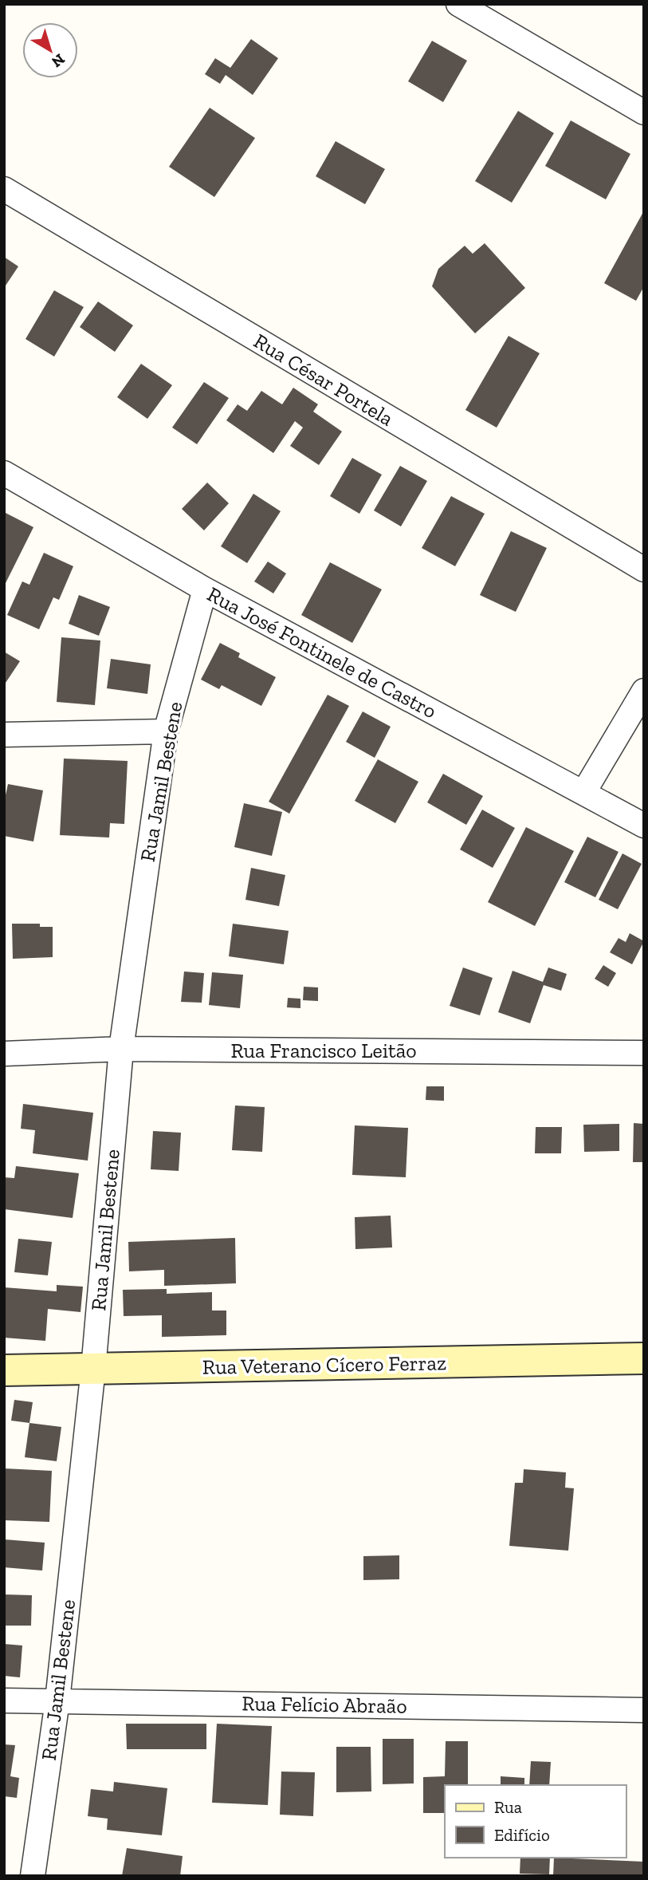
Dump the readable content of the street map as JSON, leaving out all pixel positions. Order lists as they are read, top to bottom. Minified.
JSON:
{"streets":{"street":["Rua César Portela","Rua José Fontinele de Castro","Rua Jamil Bestene","Rua Francisco Leitão","Rua Veterano Cícero Ferraz","Rua Felício Abraão"]},"crossings":[["Rua José Fontinele de Castro","Rua Jamil Bestene"],["Rua Jamil Bestene","Rua Francisco Leitão"],["Rua Jamil Bestene","Rua Veterano Cícero Ferraz"],["Rua Jamil Bestene","Rua Felício Abraão"]],"legend":["Rua","Edifício"],"north":"bottom right"}
